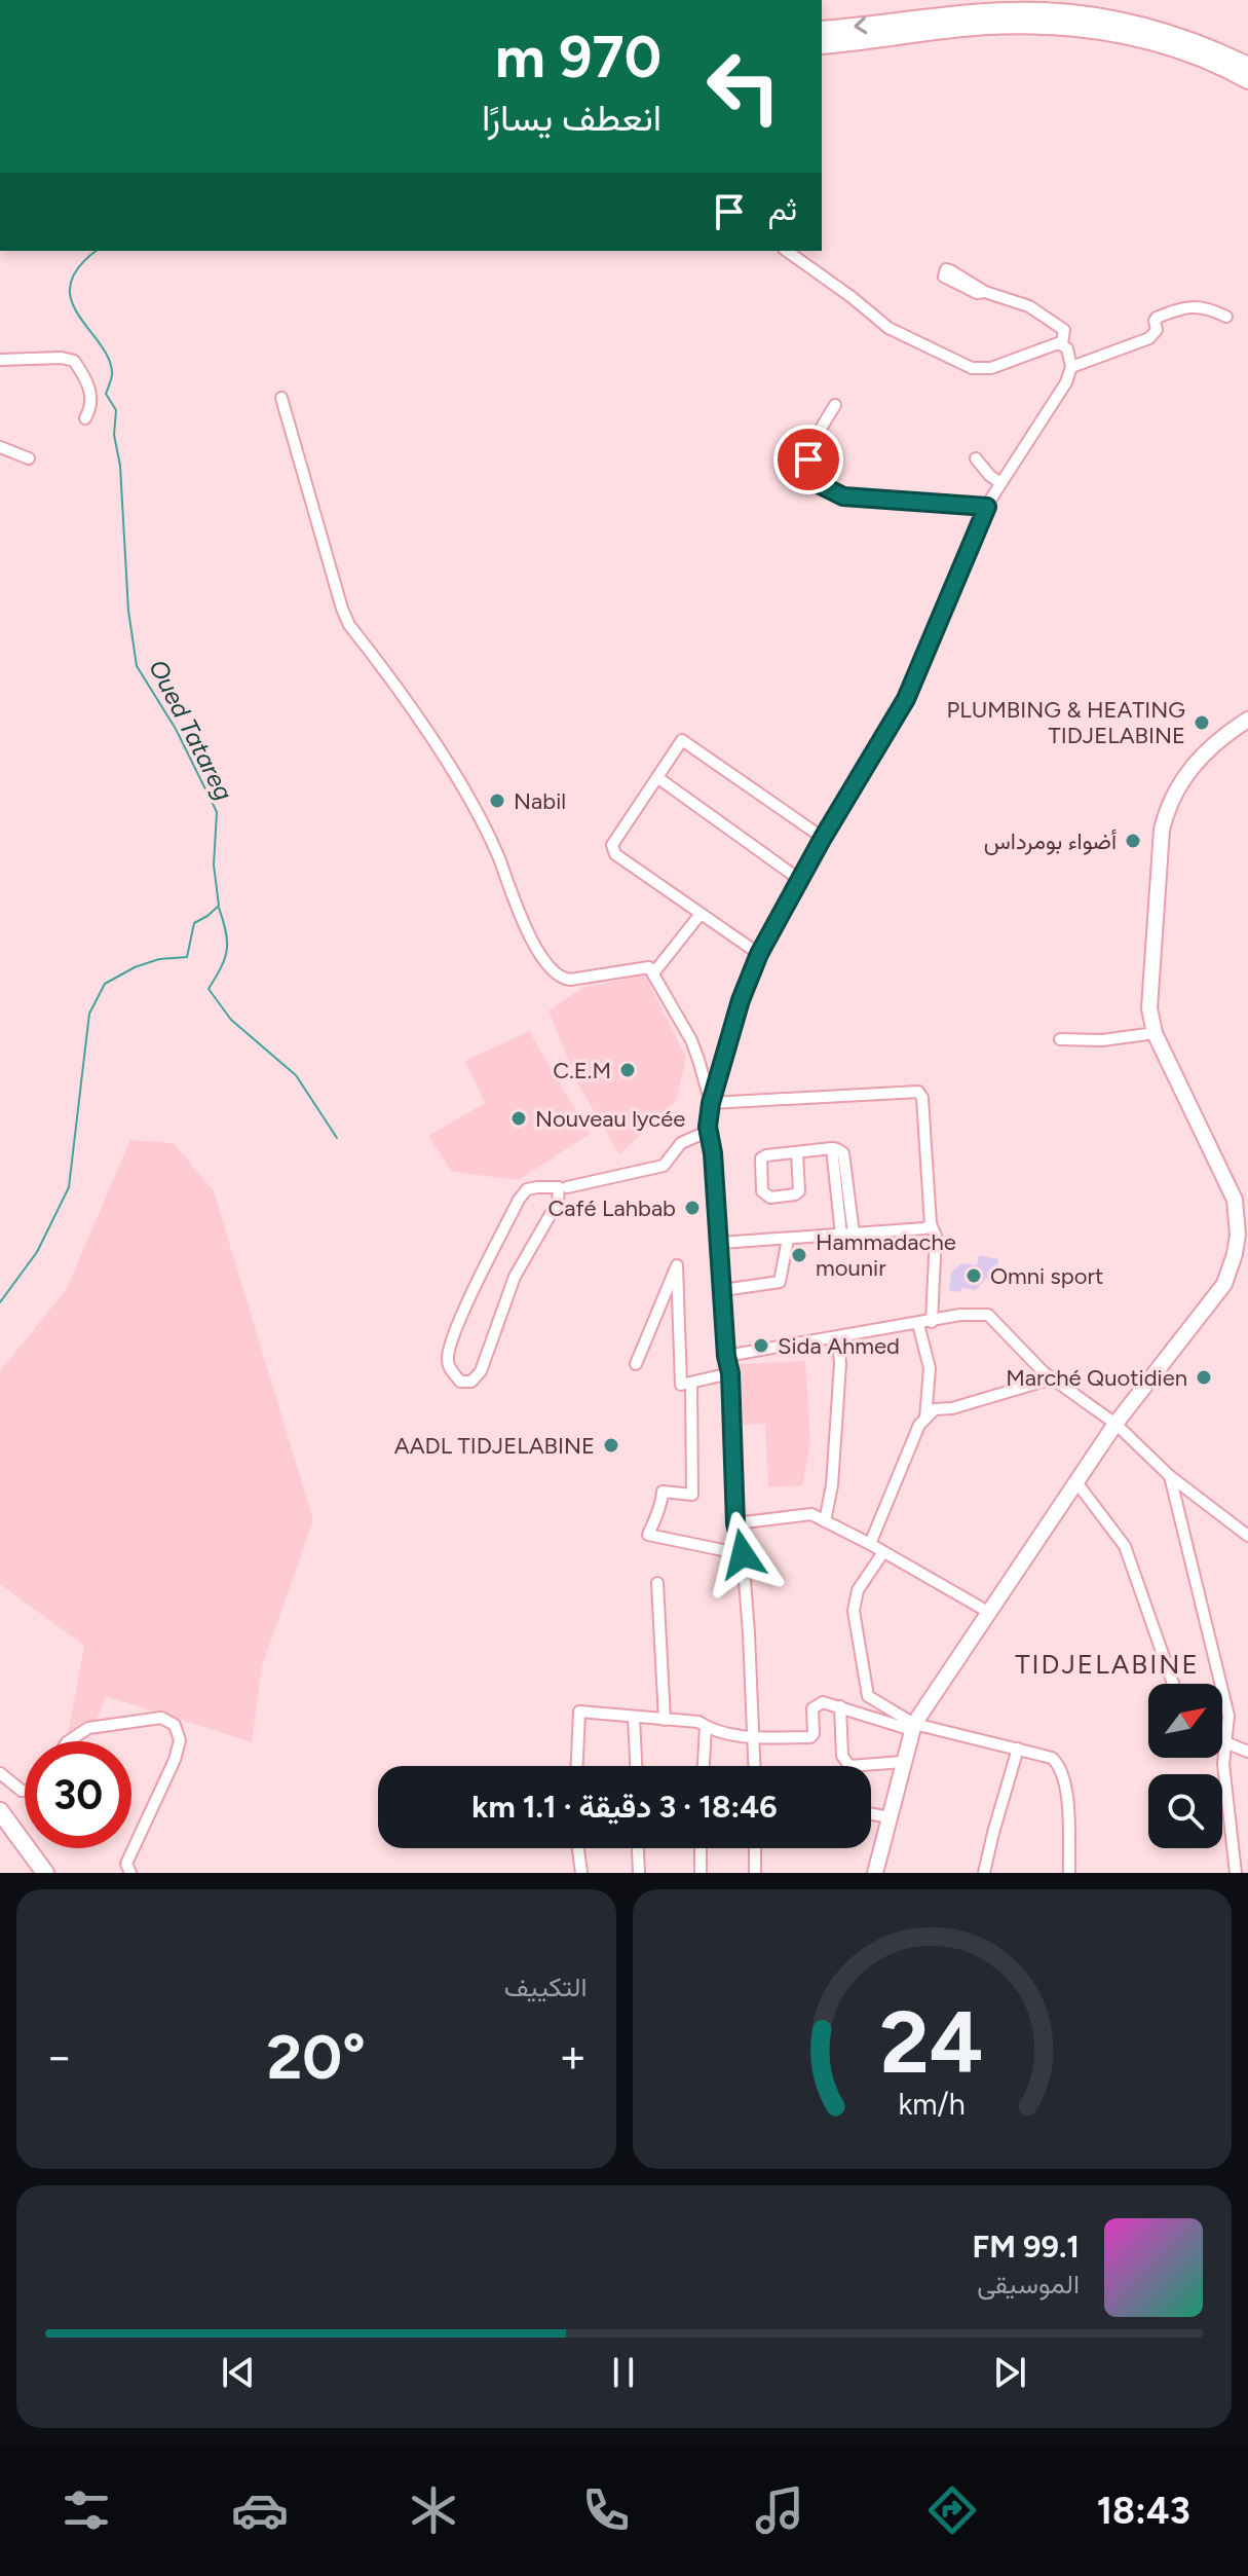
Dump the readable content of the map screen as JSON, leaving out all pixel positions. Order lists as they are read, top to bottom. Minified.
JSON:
{"districts":["TIDJELABINE"],"water":["Oued Tatareg"],"places":["PLUMBING & HEATING TIDJELABINE","Nabil","أضواء بومرداس","C.E.M","Nouveau lycée","Café Lahbab","Hammadache mounir","Omni sport","Sida Ahmed","Marché Quotidien","AADL TIDJELABINE"],"north":"top right","page":{"turn":["970 m","انعطف يسارًا"],"then":"ثم","limit":"30","trip":"18:46 · 3 دقيقة · 1.1 km","tile":"التكييف","heat":["−","20°","+"],"song":["99.1 FM","الموسيقى"],"tabs":"18:43","gauge":["24","km/h"]}}
